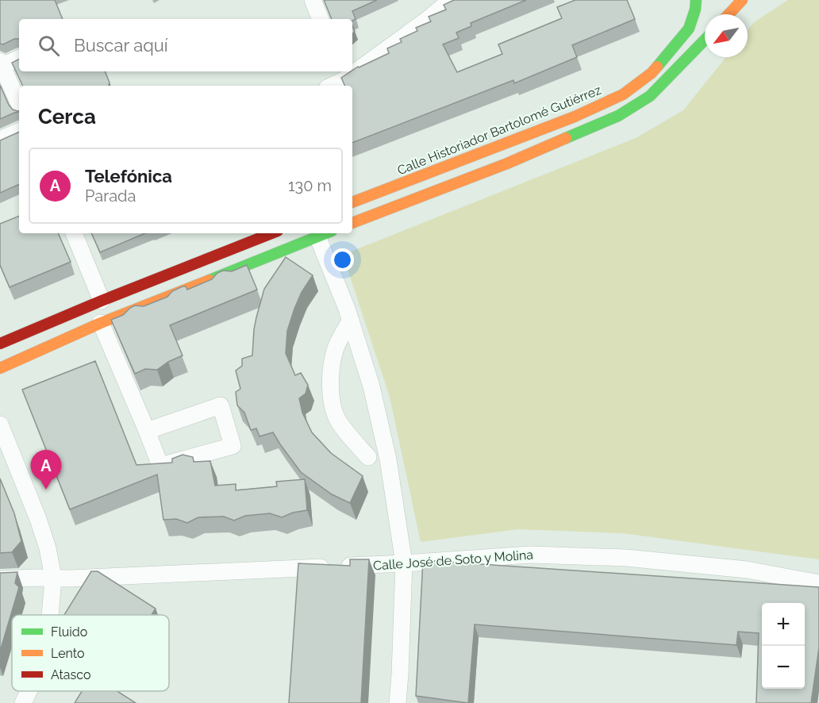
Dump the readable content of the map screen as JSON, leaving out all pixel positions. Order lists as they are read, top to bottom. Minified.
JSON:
{"streets":{"street":["Calle Historiador Bartolomé Gutiérrez","Calle José de Soto y Molina"]},"legend":["Fluido","Lento","Atasco"],"north":"bottom left","page":{"search":"Buscar aquí","heading":"Cerca","list":[{"mark":"A","name":"Telefónica","note":"Parada","value":"130 m"}],"pins":"A","map_buttons":["+","−"]}}
